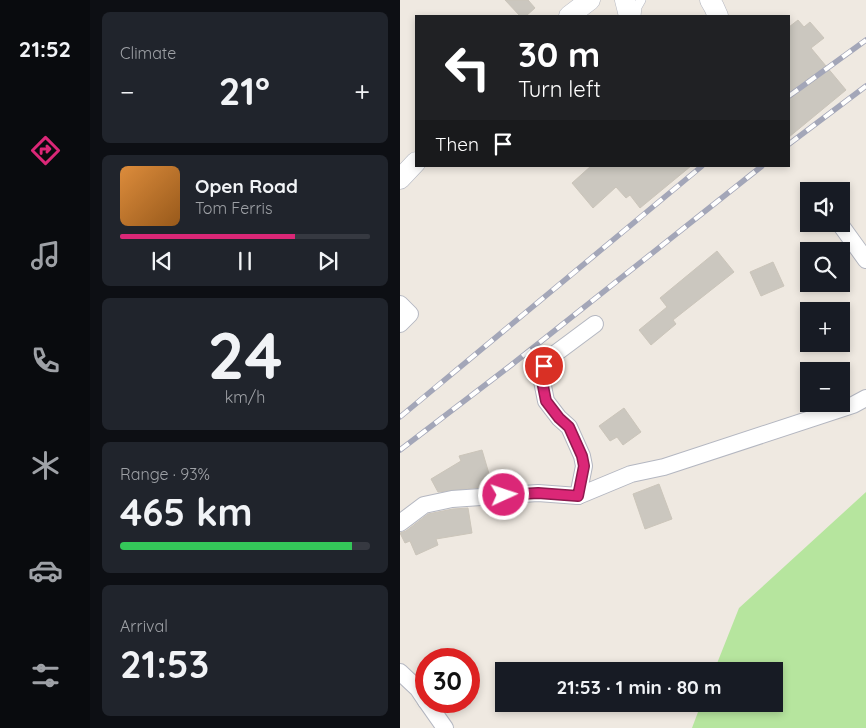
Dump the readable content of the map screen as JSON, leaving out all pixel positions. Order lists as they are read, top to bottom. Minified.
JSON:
{"page":{"tabs":"21:52","tile":["Climate",["24","km/h"],["Range · 93%","465 km"],["Arrival","21:53"]],"turn":["30 m","Turn left"],"heat":["−","21°","+"],"then":"Then","song":["Open Road","Tom Ferris"],"map_buttons":["+","−"],"limit":"30","trip":"21:53 · 1 min · 80 m"}}
